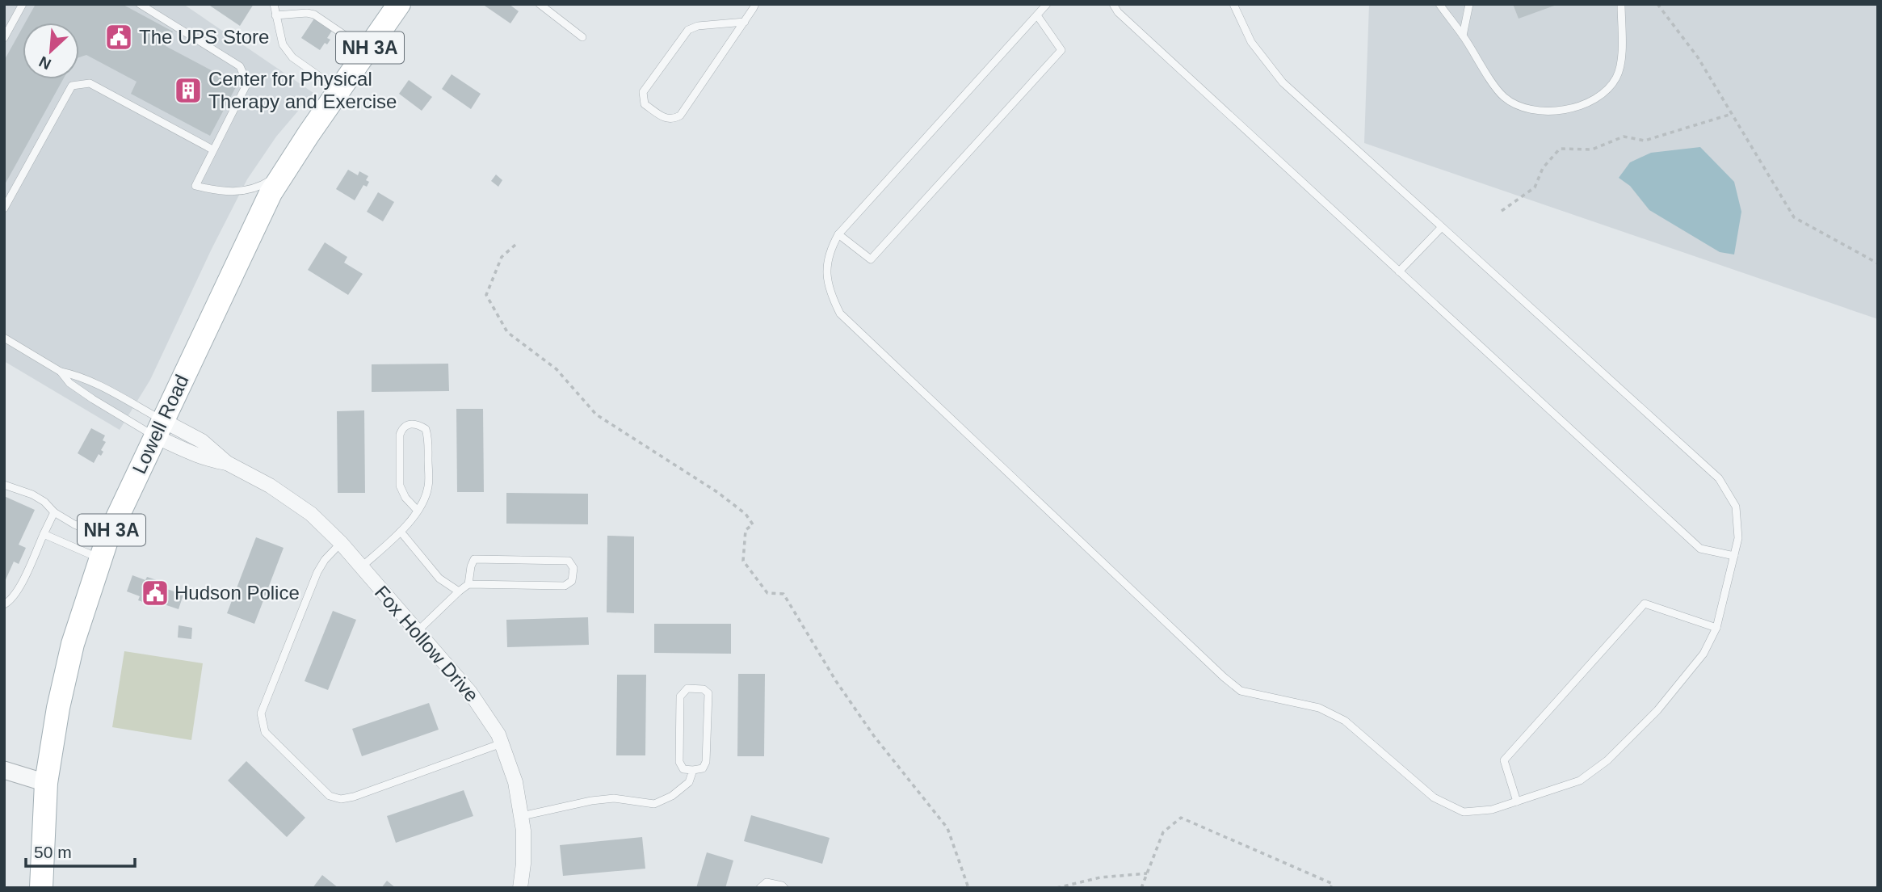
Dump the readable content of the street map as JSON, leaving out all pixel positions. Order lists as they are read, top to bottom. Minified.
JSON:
{"streets":{"main road":["NH 3A","Lowell Road"],"street":["Fox Hollow Drive"]},"crossings":[["Lowell Road","Fox Hollow Drive"]],"places":{"public building":["The UPS Store","Hudson Police"],"building":["Center for Physical Therapy and Exercise"]},"scale_bar":"50 m","north":"bottom left"}
